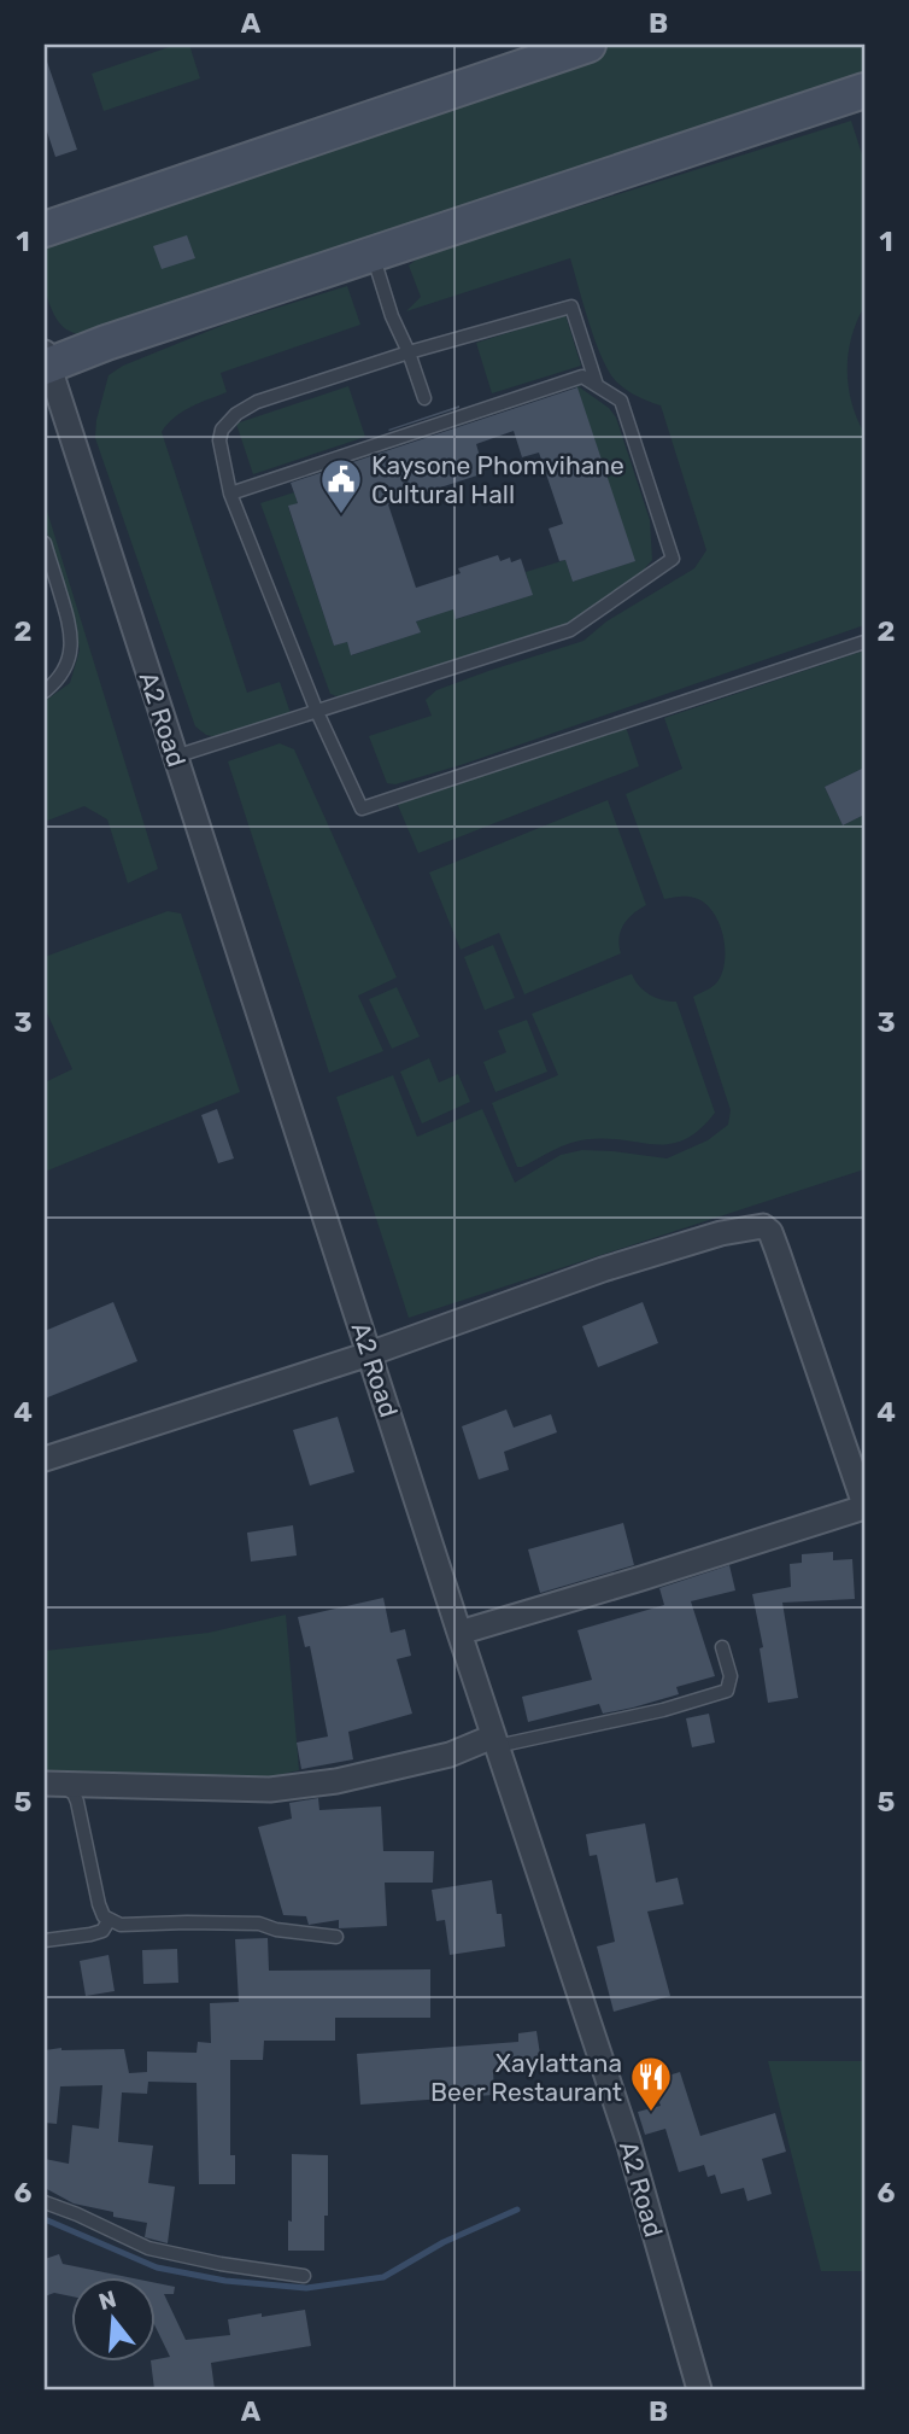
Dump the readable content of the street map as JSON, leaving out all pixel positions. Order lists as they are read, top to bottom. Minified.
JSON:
{"streets":{"street":["A2 Road"]},"places":{"public building":["Kaysone Phomvihane Cultural Hall"],"restaurant":["Xaylattana Beer Restaurant"]},"north":"top","grid":{"columns":["A","B"],"rows":["1","2","3","4","5","6"]}}
